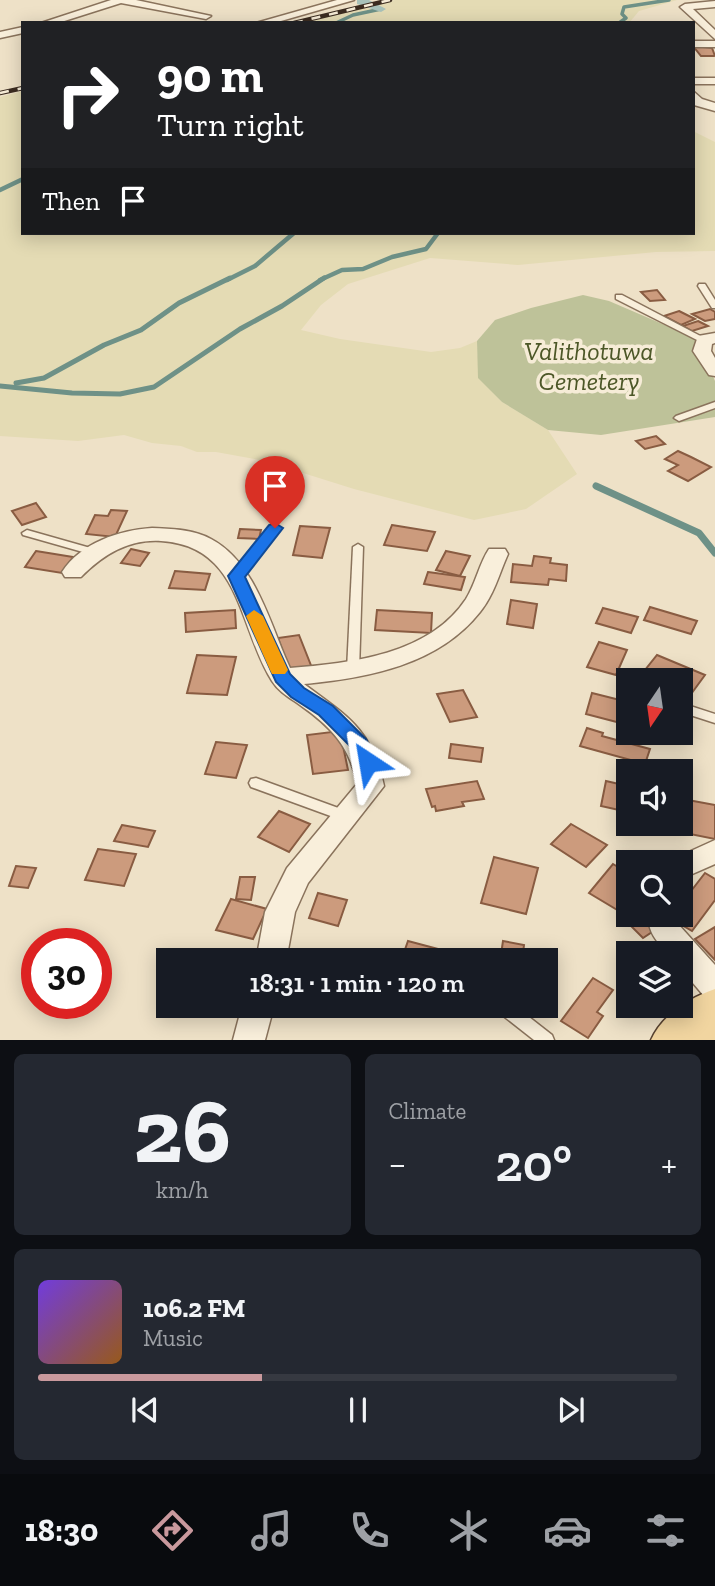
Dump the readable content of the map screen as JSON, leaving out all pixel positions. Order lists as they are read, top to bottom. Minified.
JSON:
{"parks":["Valithotuwa Cemetery"],"north":"bottom","page":{"turn":["90 m","Turn right"],"then":"Then","limit":"30","trip":"18:31 · 1 min · 120 m","tile":[["26","km/h"],"Climate"],"heat":["−","20°","+"],"song":["106.2 FM","Music"],"tabs":"18:30"}}
